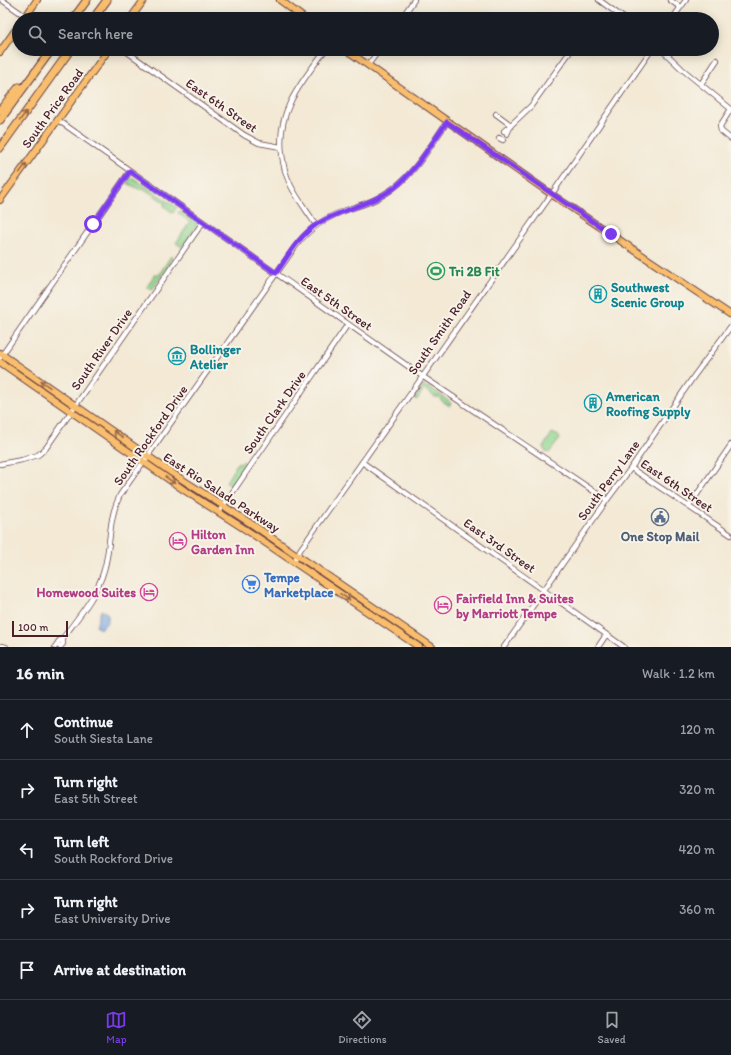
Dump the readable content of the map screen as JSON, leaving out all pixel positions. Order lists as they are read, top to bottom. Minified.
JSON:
{"streets":{"main road":["South Price Road","East Rio Salado Parkway"],"street":["East 6th Street","East 5th Street","South Smith Road","South River Drive","South Clark Drive","South Rockford Drive","South Perry Lane","East 3rd Street"]},"crossings":[["East 6th Street","South Perry Lane"],["South Price Road","East 5th Street"],["East 5th Street","South Smith Road"],["East 5th Street","South River Drive"],["East 5th Street","South Clark Drive"],["East 5th Street","South Rockford Drive"],["East 5th Street","South Perry Lane"],["South Smith Road","East Rio Salado Parkway"],["South Smith Road","East 3rd Street"],["South River Drive","East Rio Salado Parkway"],["South Clark Drive","East Rio Salado Parkway"],["South Rockford Drive","East Rio Salado Parkway"],["South Perry Lane","East 3rd Street"]],"one_way":["South Price Road"],"places":{"sports":["Tri 2B Fit"],"building":["Southwest Scenic Group","American Roofing Supply"],"museum":["Bollinger Atelier"],"public building":["One Stop Mail"],"hotel":["Hilton Garden Inn","Homewood Suites","Fairfield Inn & Suites by Marriott Tempe"],"supermarket":["Tempe Marketplace"]},"scale_bar":"100 m","page":{"search":"Search here","scale":"100 m","heading":["16 min","Walk · 1.2 km"],"list":[["Continue","South Siesta Lane","120 m"],["Turn right","East 5th Street","320 m"],["Turn left","South Rockford Drive","420 m"],["Turn right","East University Drive","360 m"],"Arrive at destination"],"nav":["Map","Directions","Saved"]}}
